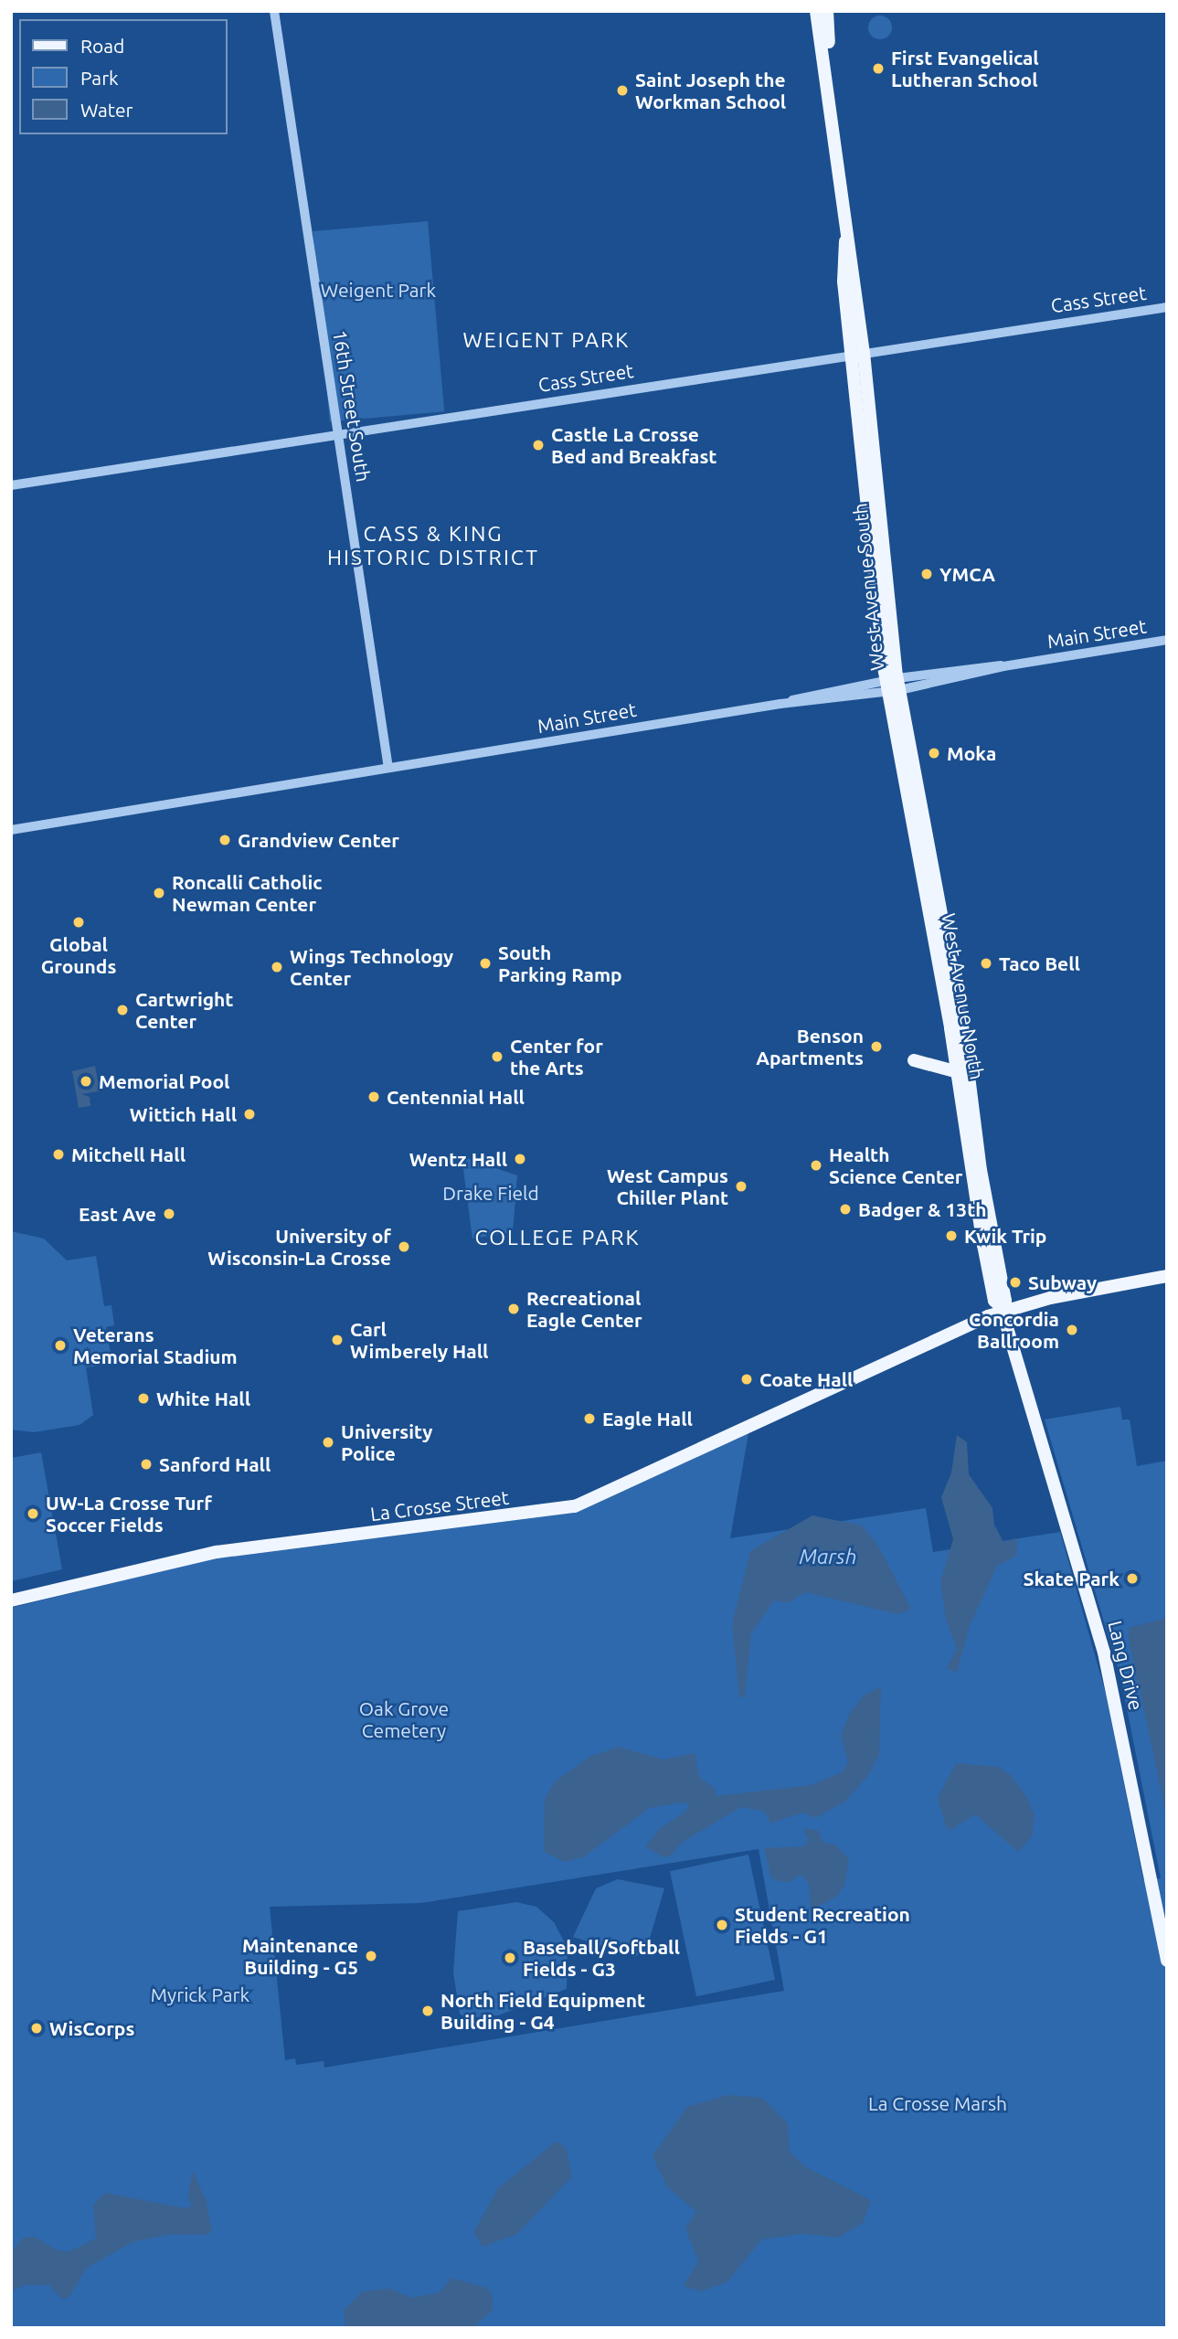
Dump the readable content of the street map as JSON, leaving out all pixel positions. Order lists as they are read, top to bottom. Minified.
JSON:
{"streets":{"main road":["West Avenue South","West Avenue North","La Crosse Street","Lang Drive"],"street":["Cass Street","16th Street South","Main Street"]},"crossings":[["Cass Street","16th Street South"],["Cass Street","West Avenue South"],["16th Street South","Main Street"],["West Avenue South","Main Street"],["West Avenue South","West Avenue North"],["Main Street","West Avenue North"],["West Avenue North","La Crosse Street"],["West Avenue North","Lang Drive"],["La Crosse Street","Lang Drive"]],"districts":["WEIGENT PARK","CASS & KING HISTORIC DISTRICT","COLLEGE PARK"],"water":["Marsh"],"parks":["Weigent Park","Drake Field","Oak Grove Cemetery","Myrick Park","La Crosse Marsh"],"places":["First Evangelical Lutheran School","Saint Joseph the Workman School","Castle La Crosse Bed and Breakfast","YMCA","Moka","Grandview Center","Roncalli Catholic Newman Center","Global Grounds","South Parking Ramp","Taco Bell","Wings Technology Center","Cartwright Center","Benson Apartments","Center for the Arts","Memorial Pool","Centennial Hall","Wittich Hall","Mitchell Hall","Wentz Hall","Health Science Center","West Campus Chiller Plant","Badger & 13th","East Ave","Kwik Trip","University of Wisconsin-La Crosse","Subway","Recreational Eagle Center","Concordia Ballroom","Carl Wimberely Hall","Veterans Memorial Stadium","Coate Hall","White Hall","Eagle Hall","University Police","Sanford Hall","UW-La Crosse Turf Soccer Fields","Skate Park","Student Recreation Fields - G1","Maintenance Building - G5","Baseball/Softball Fields - G3","North Field Equipment Building - G4","WisCorps"],"legend":["Road","Park","Water"]}
